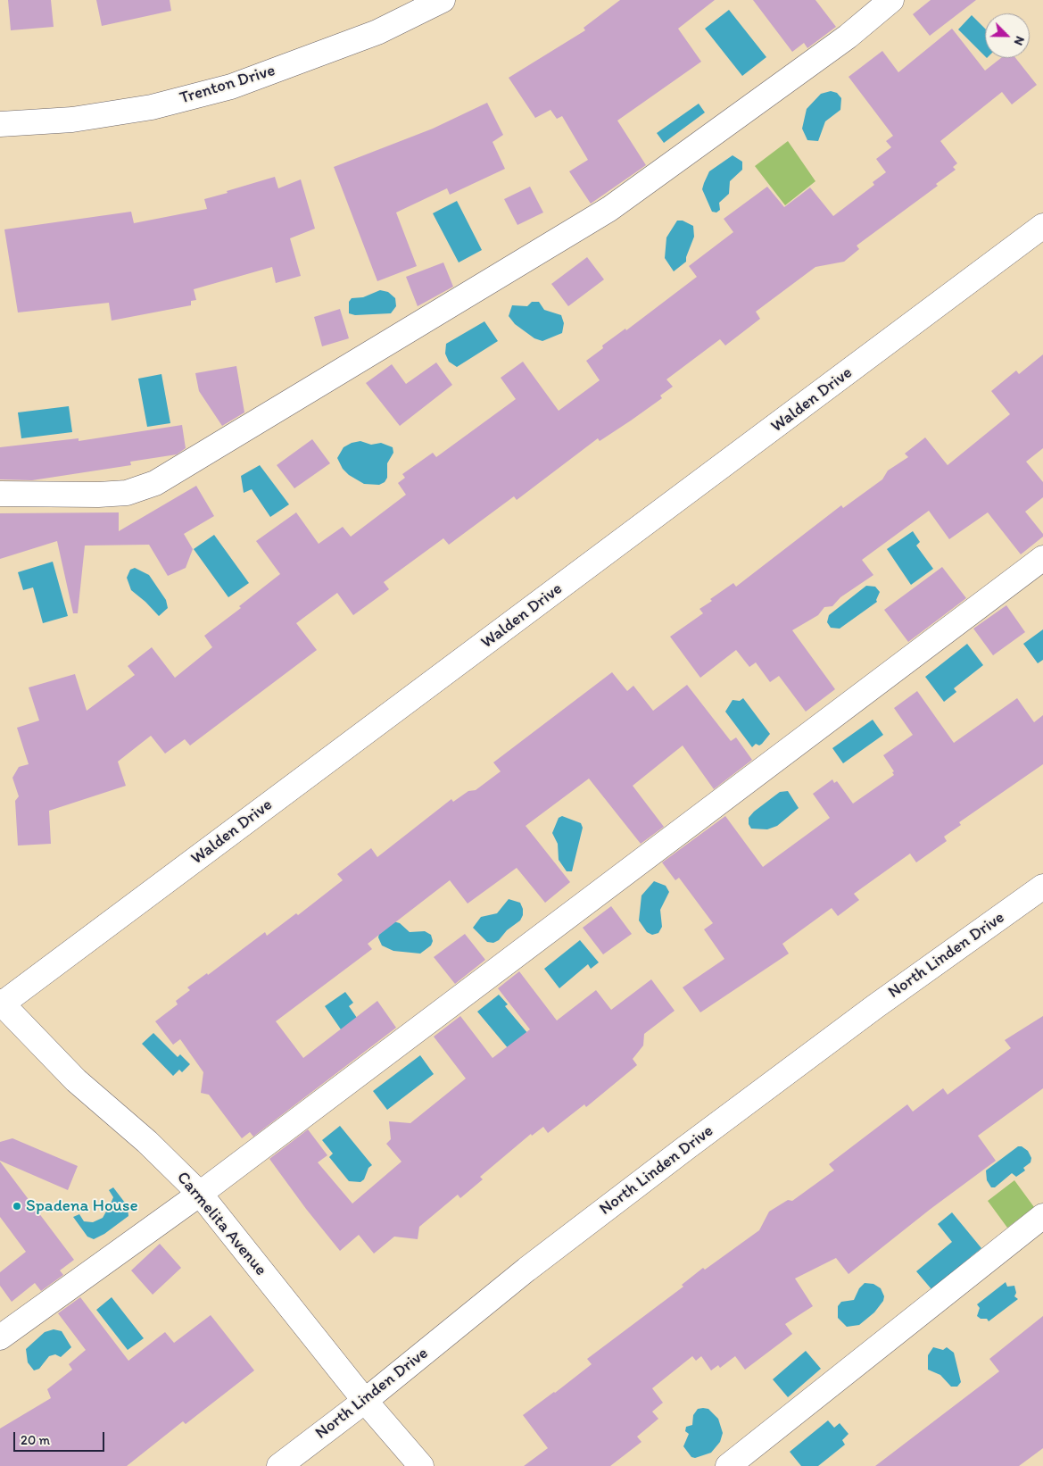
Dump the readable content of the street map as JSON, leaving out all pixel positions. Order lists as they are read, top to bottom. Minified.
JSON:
{"streets":{"street":["Trenton Drive","Walden Drive","North Linden Drive","Carmelita Avenue"]},"crossings":[["Walden Drive","Carmelita Avenue"],["North Linden Drive","Carmelita Avenue"]],"places":["Spadena House"],"scale_bar":"20 m","north":"bottom right"}
